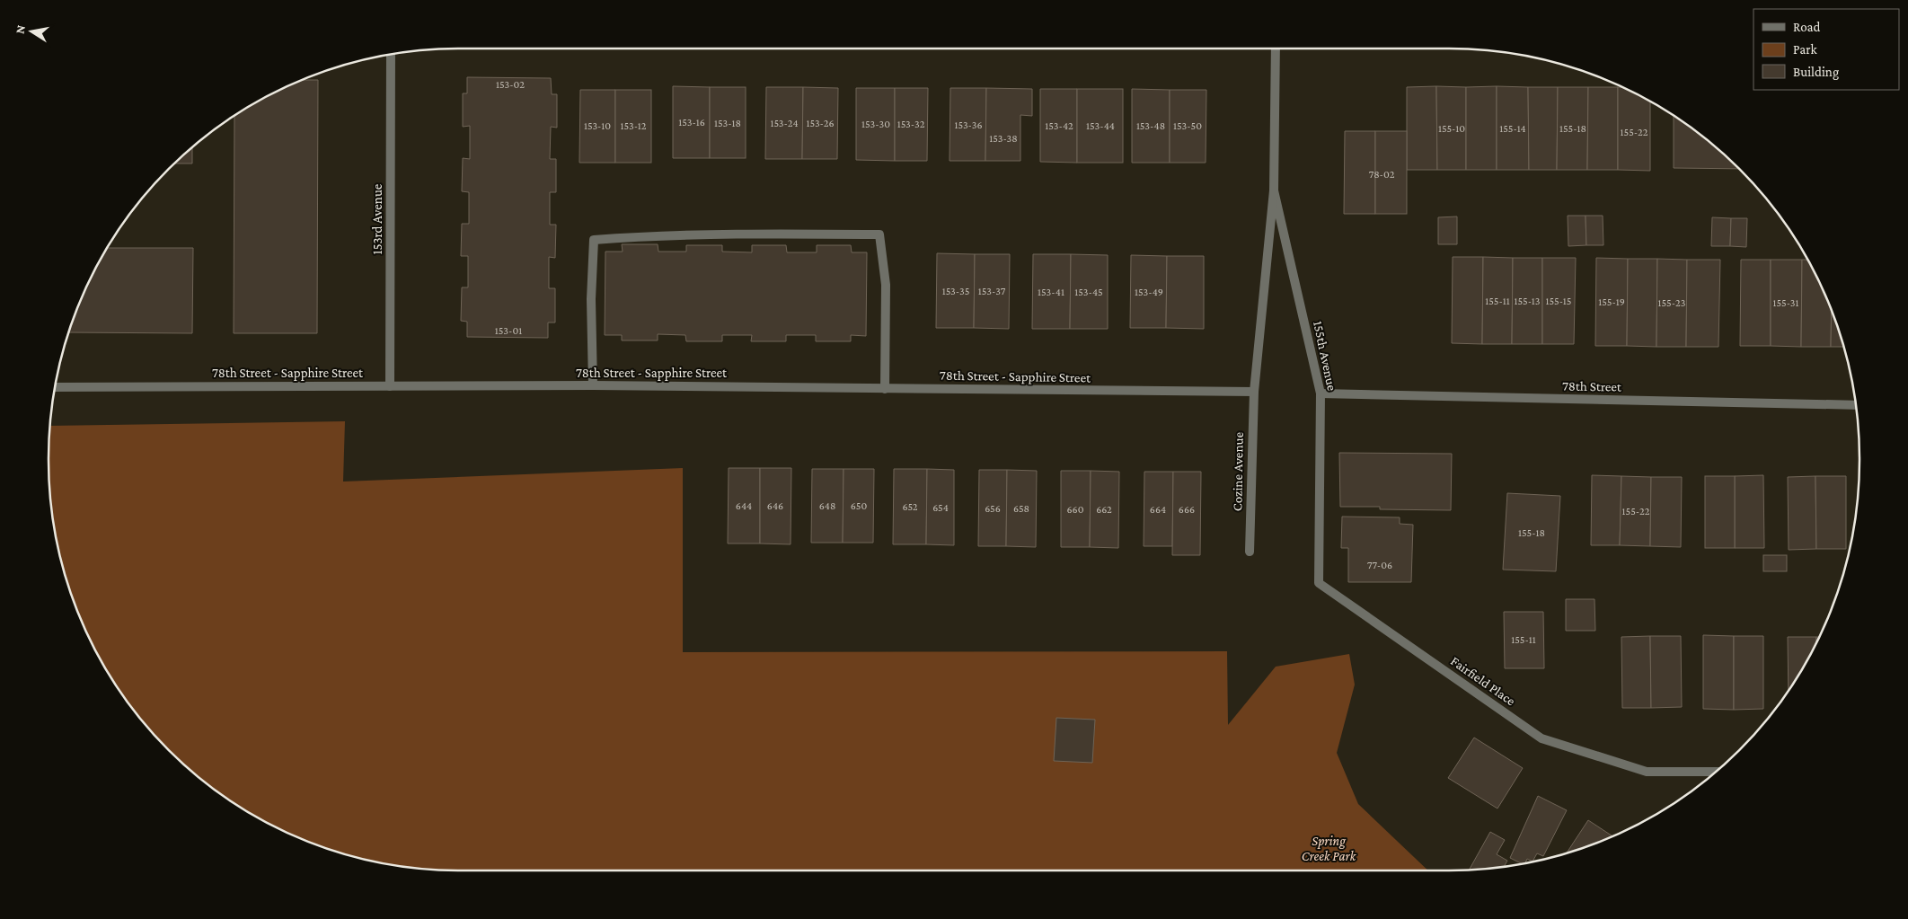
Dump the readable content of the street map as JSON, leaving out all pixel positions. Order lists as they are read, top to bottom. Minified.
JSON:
{"streets":{"street":["153rd Avenue","155th Avenue","78th Street - Sapphire Street","78th Street","Cozine Avenue","Fairfield Place"]},"crossings":[["153rd Avenue","78th Street - Sapphire Street"],["155th Avenue","78th Street - Sapphire Street"],["155th Avenue","78th Street"],["155th Avenue","Cozine Avenue"],["155th Avenue","Fairfield Place"],["78th Street - Sapphire Street","Cozine Avenue"]],"parks":["Spring Creek Park"],"house_numbers":["153-02","153-16","153-18","153-24","153-26","153-30","153-32","153-36","153-10","153-12","153-42","153-44","153-48","153-50","155-10","155-14","155-18","155-22","153-38","78-02","153-35","153-37","153-41","153-45","153-49","155-11","155-13","155-15","155-19","155-23","155-31","153-01","644","646","648","650","652","654","656","658","660","662","664","666","155-22","155-18","77-06","155-11"],"legend":["Road","Park","Building"],"north":"left"}
